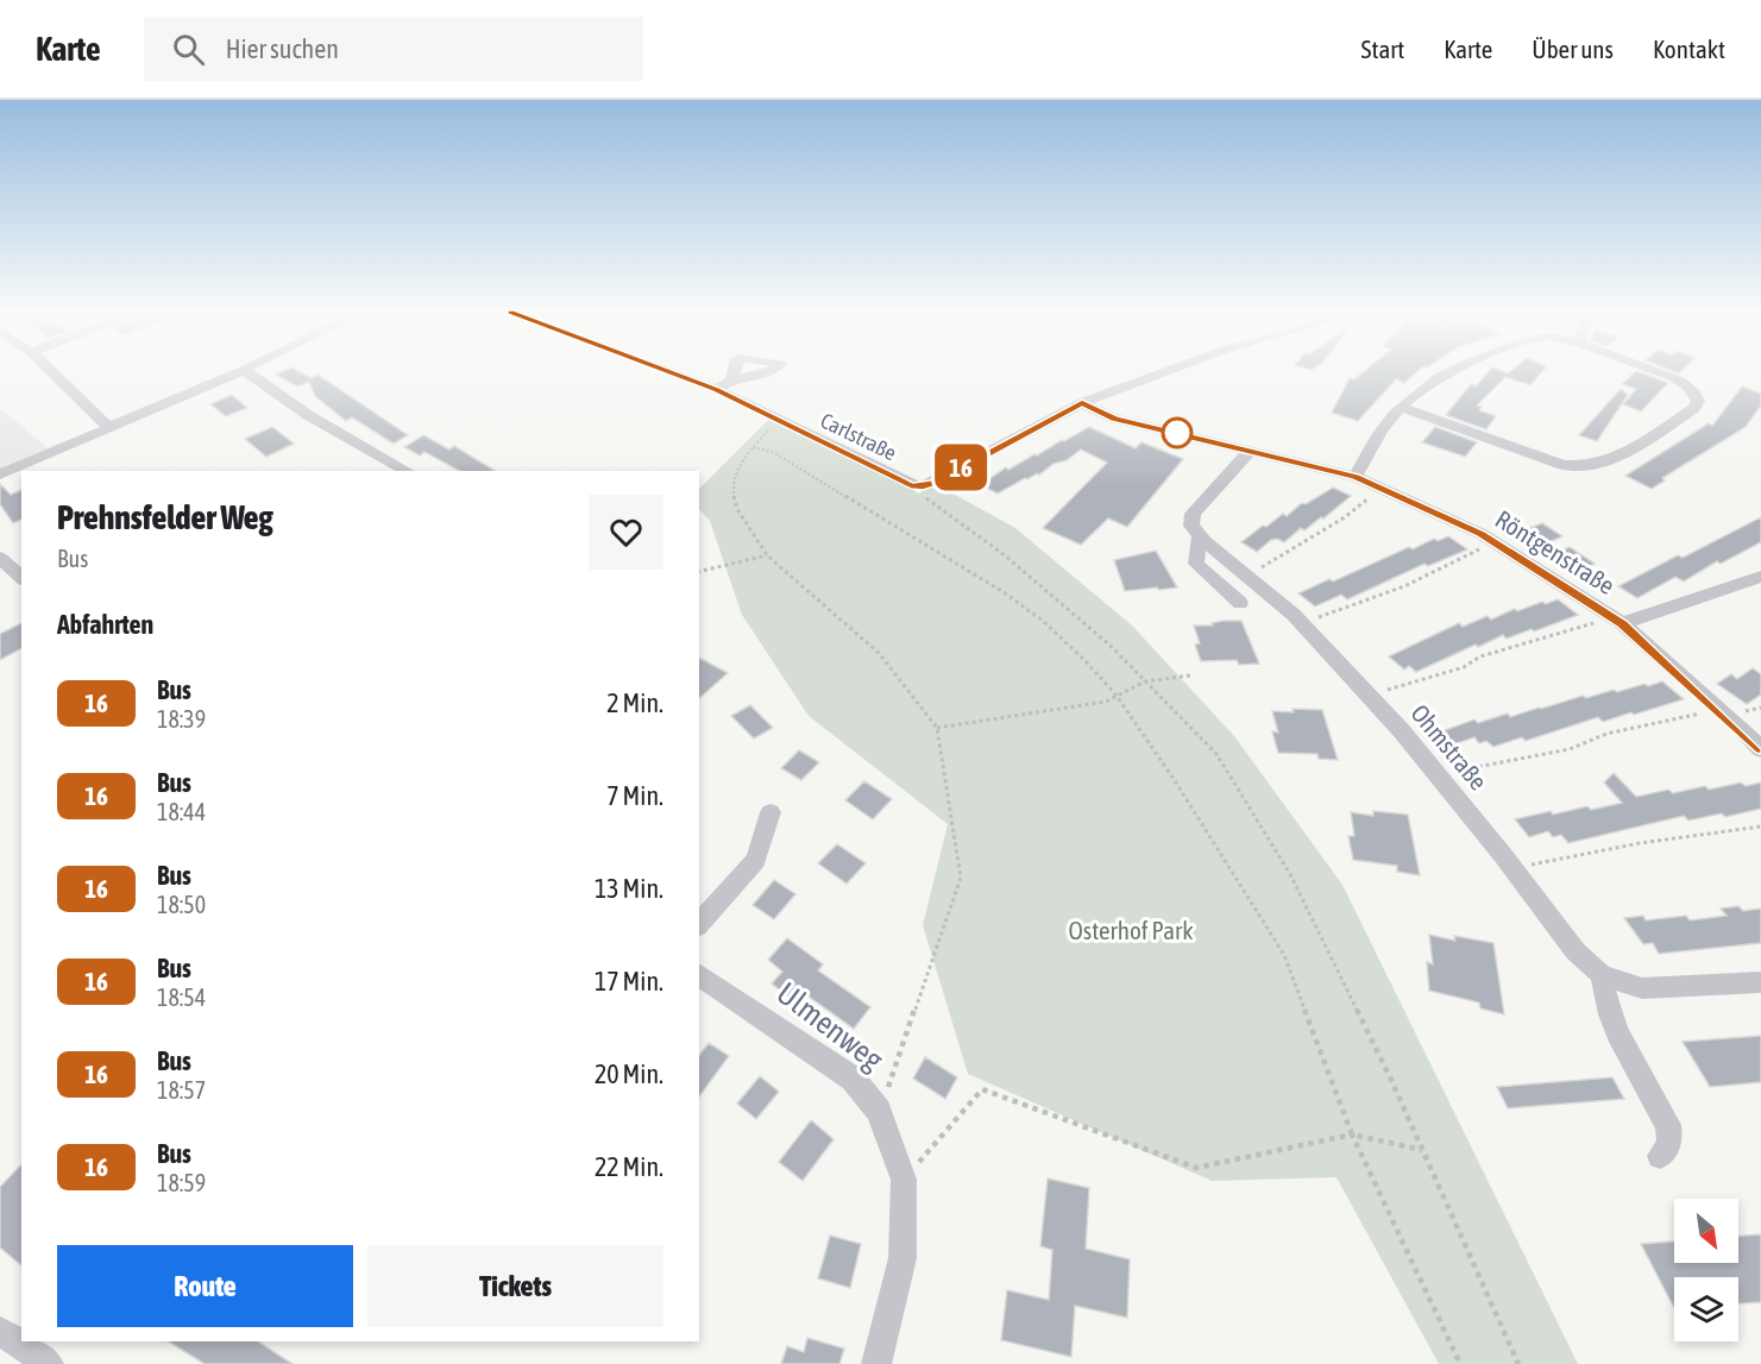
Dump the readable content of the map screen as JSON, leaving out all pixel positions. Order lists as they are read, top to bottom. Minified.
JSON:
{"streets":{"street":["Carlstraße","Röntgenstraße","Ohmstraße","Ulmenweg"]},"parks":["Osterhof Park"],"lines":["bus line 16"],"north":"bottom right","page":{"header":"Karte","search":"Hier suchen","nav":["Start","Karte","Über uns","Kontakt"],"on_map":"16","heading":[["Prehnsfelder Weg","Bus"],"Abfahrten"],"list":[{"mark":"16","name":"Bus","note":"18:39","value":"2 Min."},{"mark":"16","name":"Bus","note":"18:44","value":"7 Min."},{"mark":"16","name":"Bus","note":"18:50","value":"13 Min."},{"mark":"16","name":"Bus","note":"18:54","value":"17 Min."},{"mark":"16","name":"Bus","note":"18:57","value":"20 Min."},{"mark":"16","name":"Bus","note":"18:59","value":"22 Min."}],"buttons":["Route","Tickets"]}}
